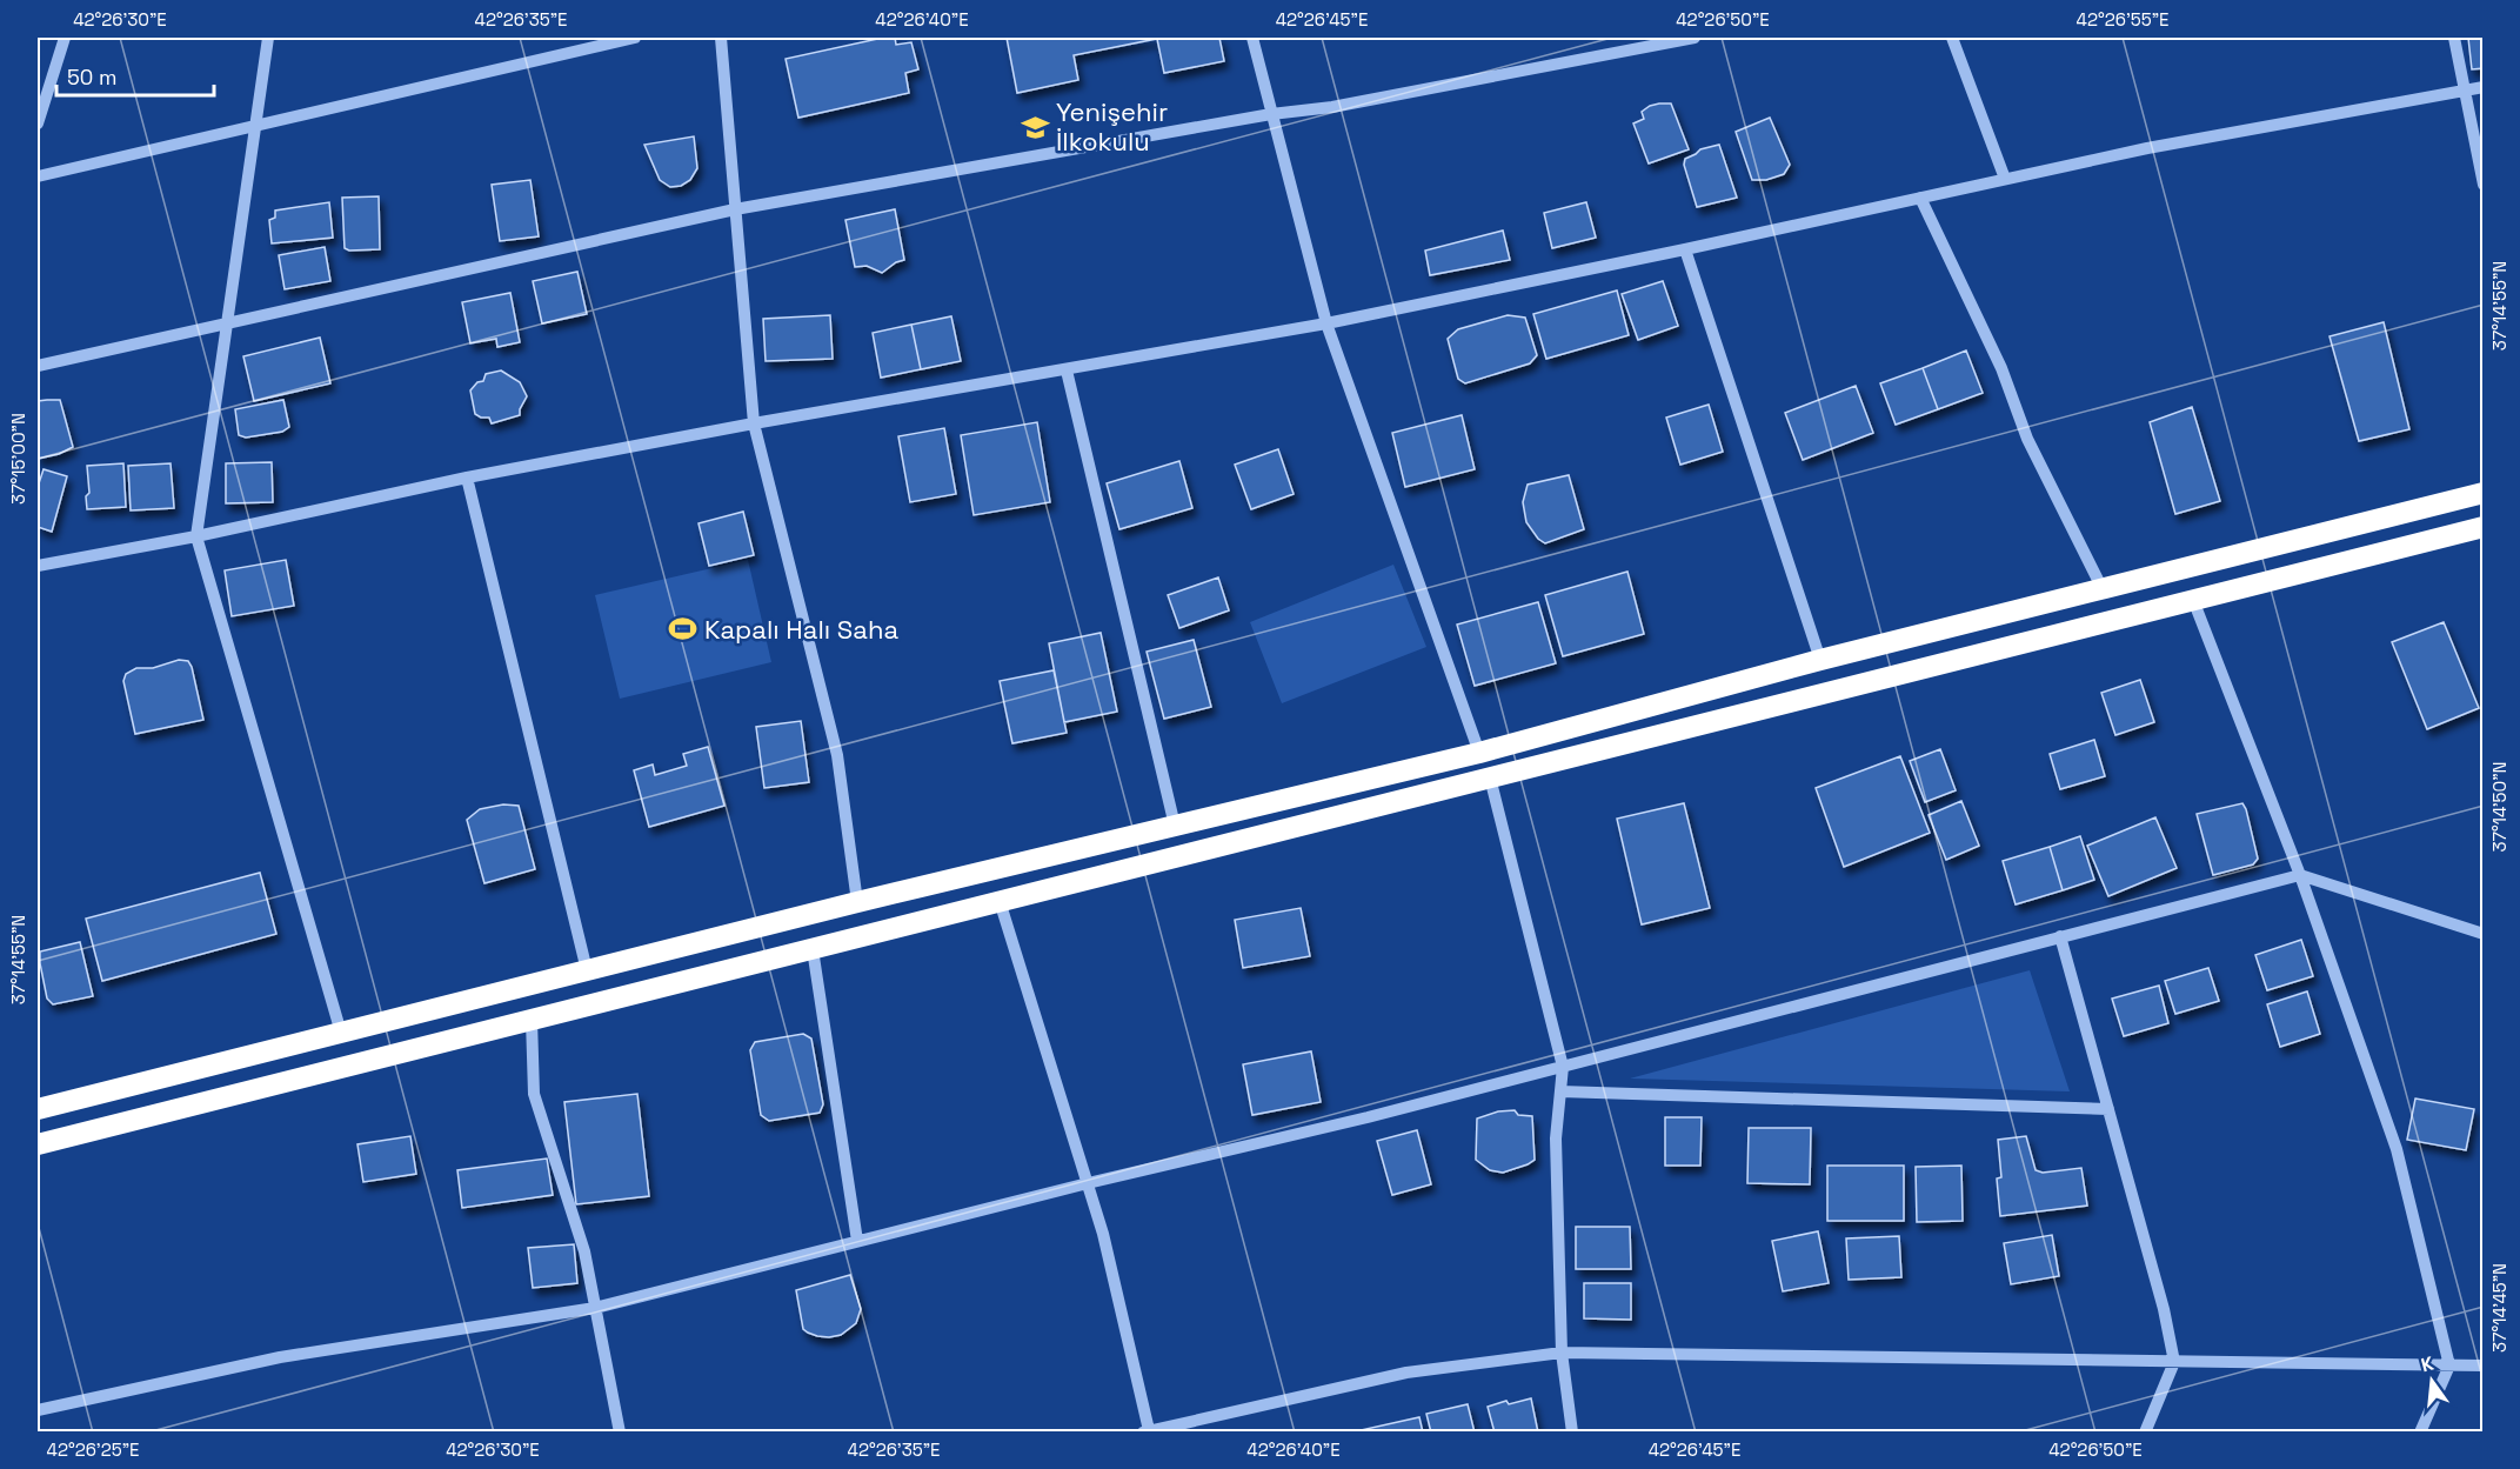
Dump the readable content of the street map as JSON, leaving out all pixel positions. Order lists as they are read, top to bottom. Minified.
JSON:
{"places":{"school or university":["Yenişehir İlkokulu"],"sports":["Kapalı Halı Saha"]},"scale_bar":"50 m","north":"top","coordinates":["42°26'30\"E","42°26'35\"E","42°26'40\"E","42°26'45\"E","42°26'50\"E","42°26'55\"E","37°14'55\"N","37°15'00\"N","37°14'50\"N","37°14'45\"N","42°26'25\"E"]}
